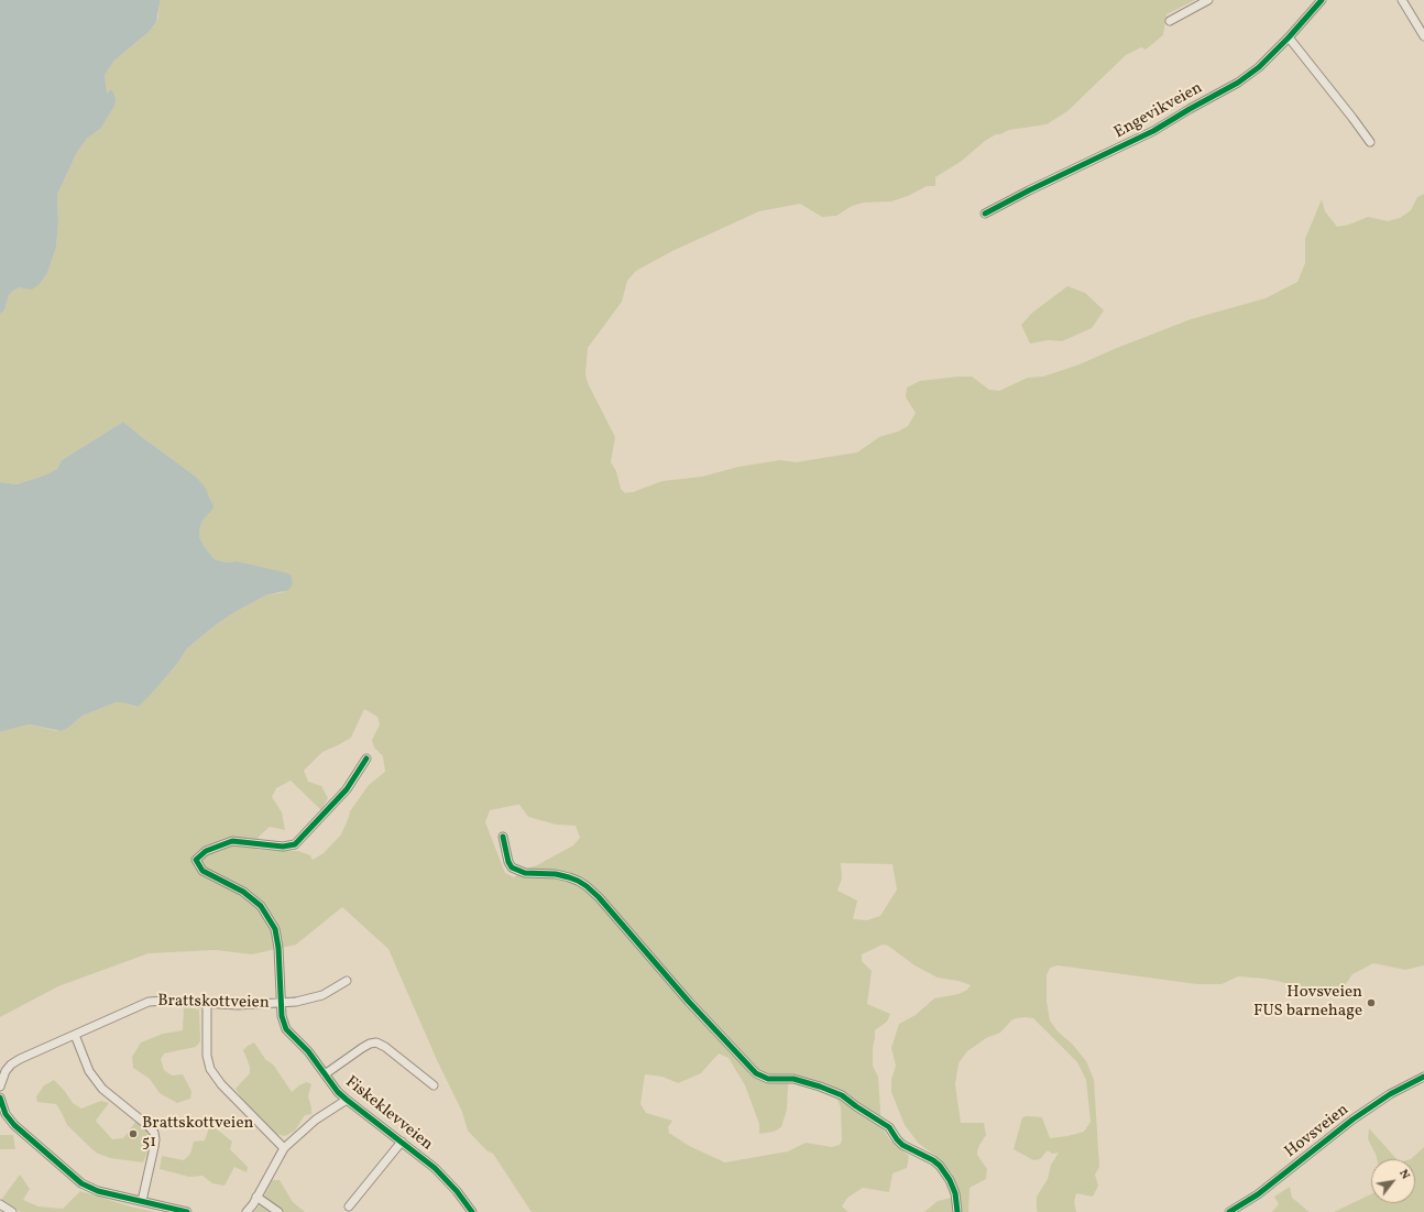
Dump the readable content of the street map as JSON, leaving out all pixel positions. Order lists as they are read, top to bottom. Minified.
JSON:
{"streets":{"street":["Engevikveien","Brattskottveien","Fiskeklevveien","Hovsveien"]},"crossings":[["Brattskottveien","Fiskeklevveien"]],"places":["Hovsveien FUS barnehage","Brattskottveien 51"],"north":"top right"}
